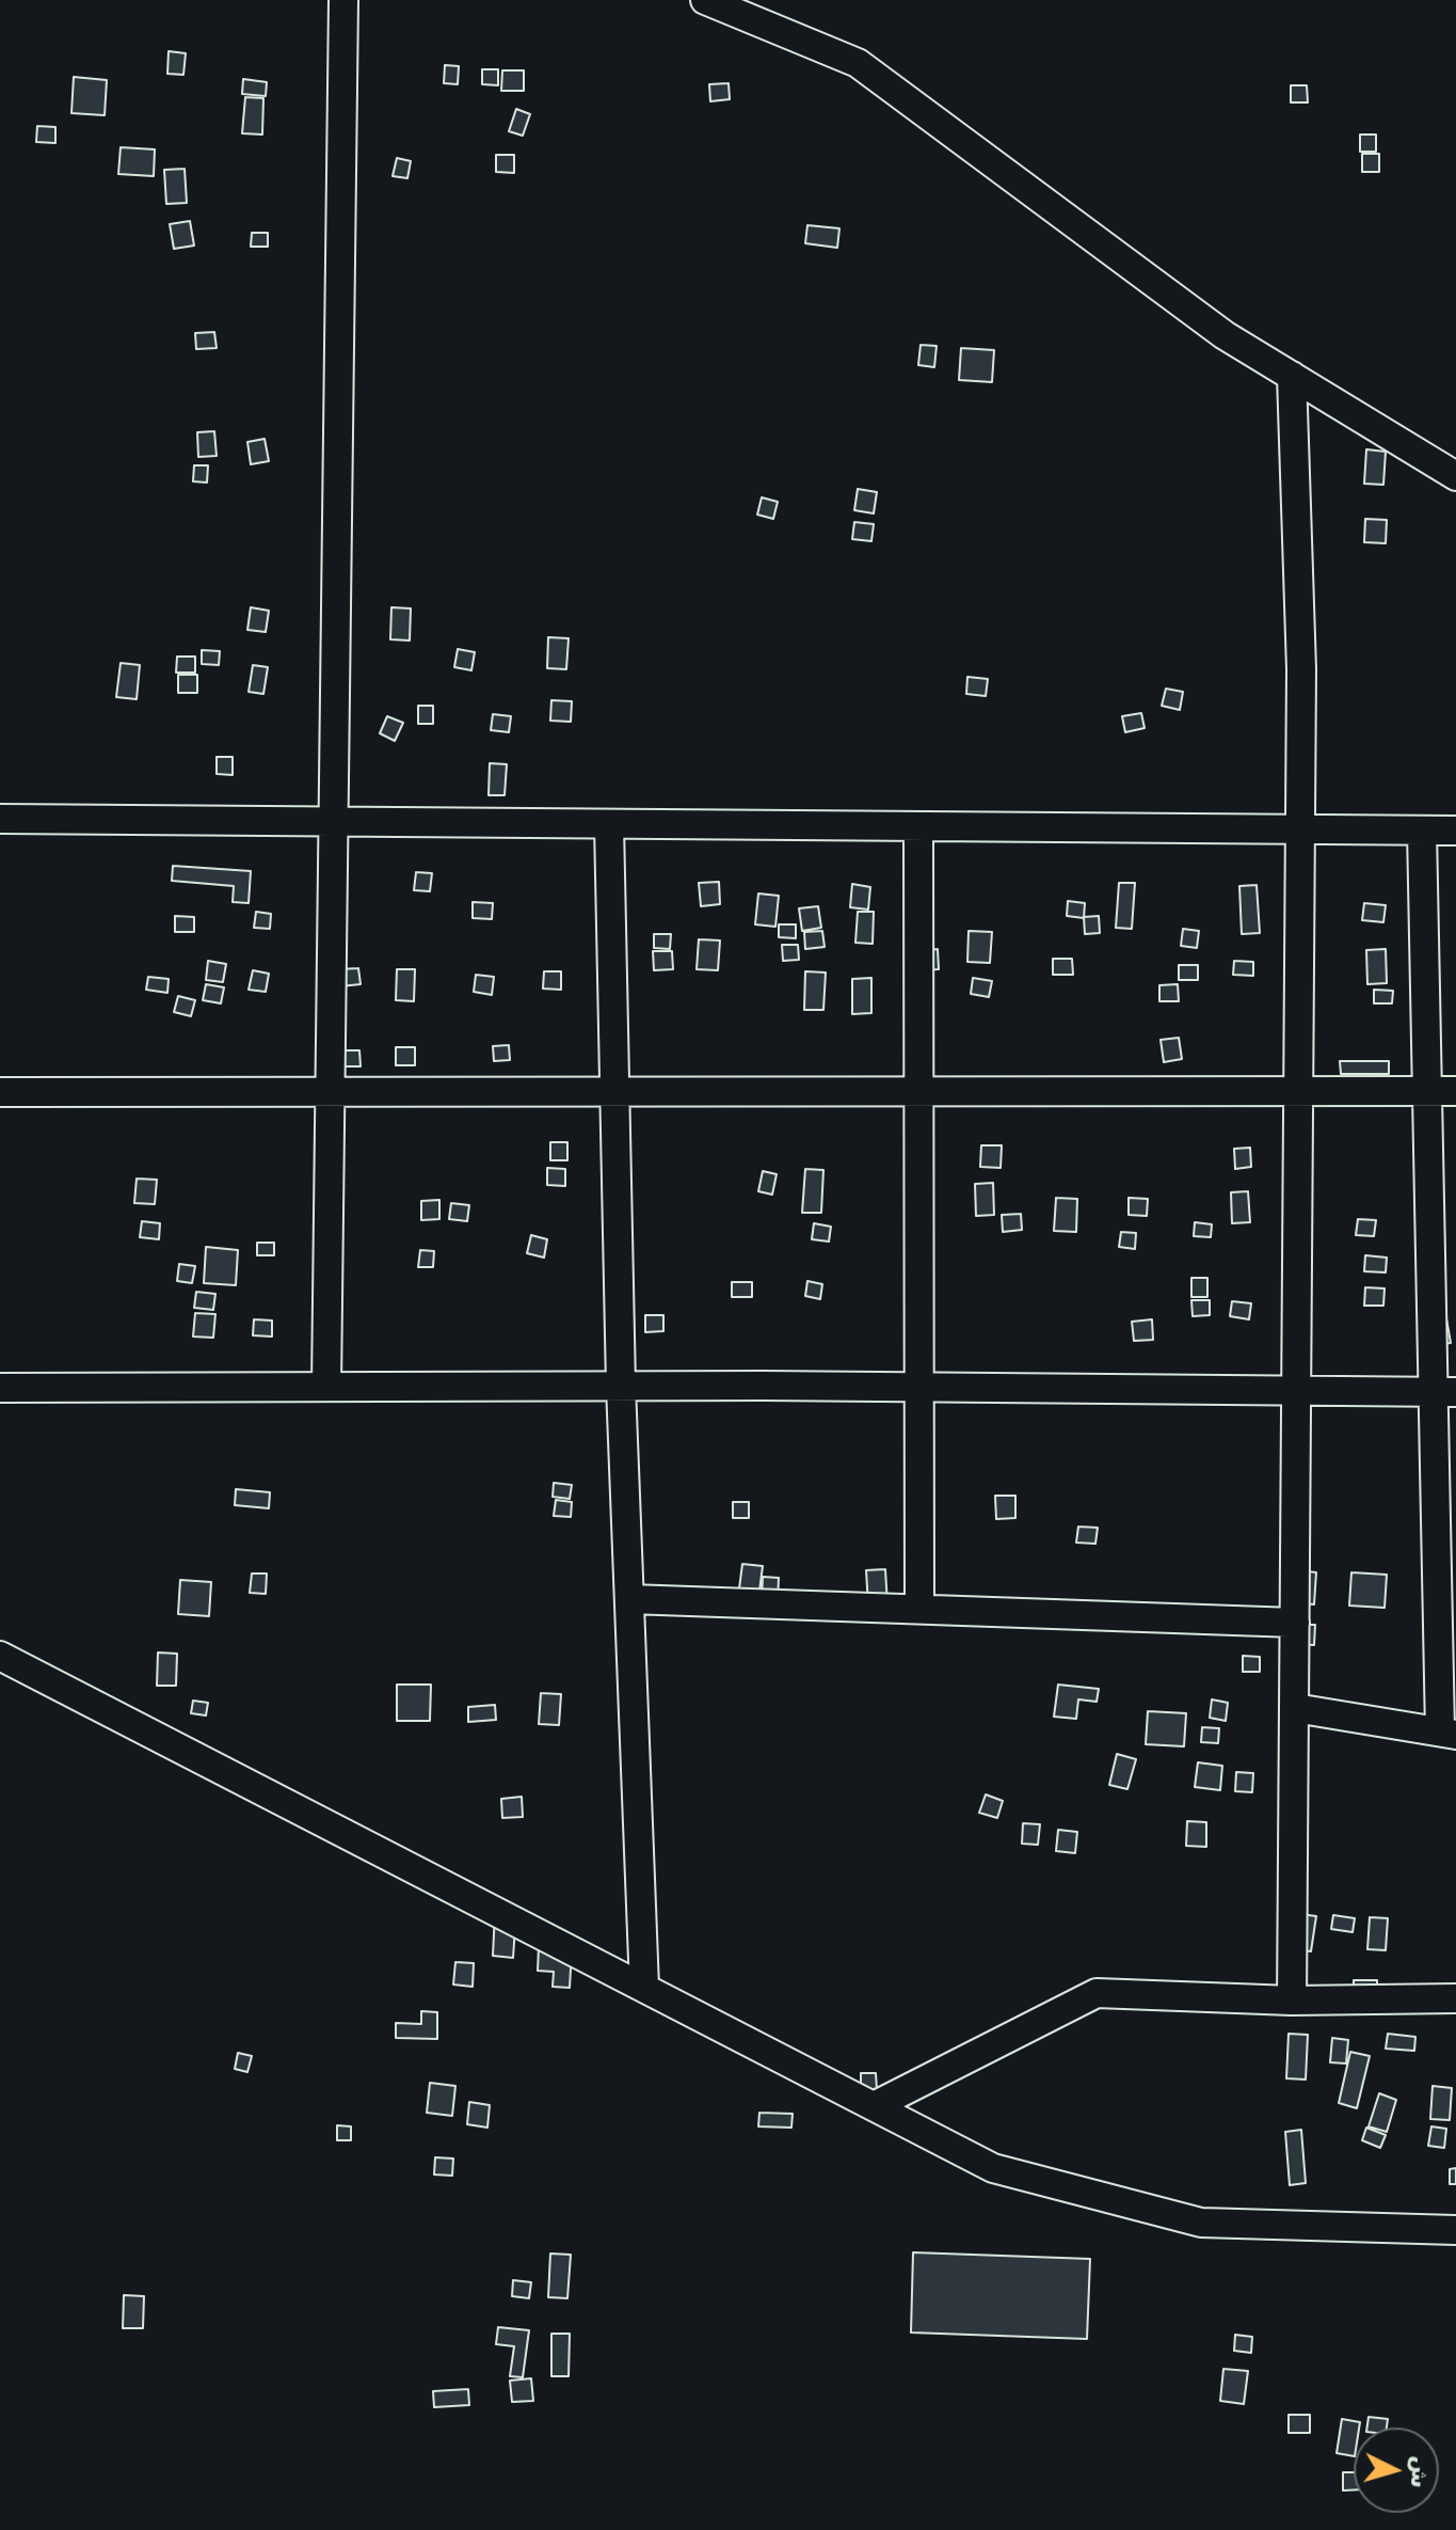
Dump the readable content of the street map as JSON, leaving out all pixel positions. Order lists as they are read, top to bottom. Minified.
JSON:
{"north":"right"}
